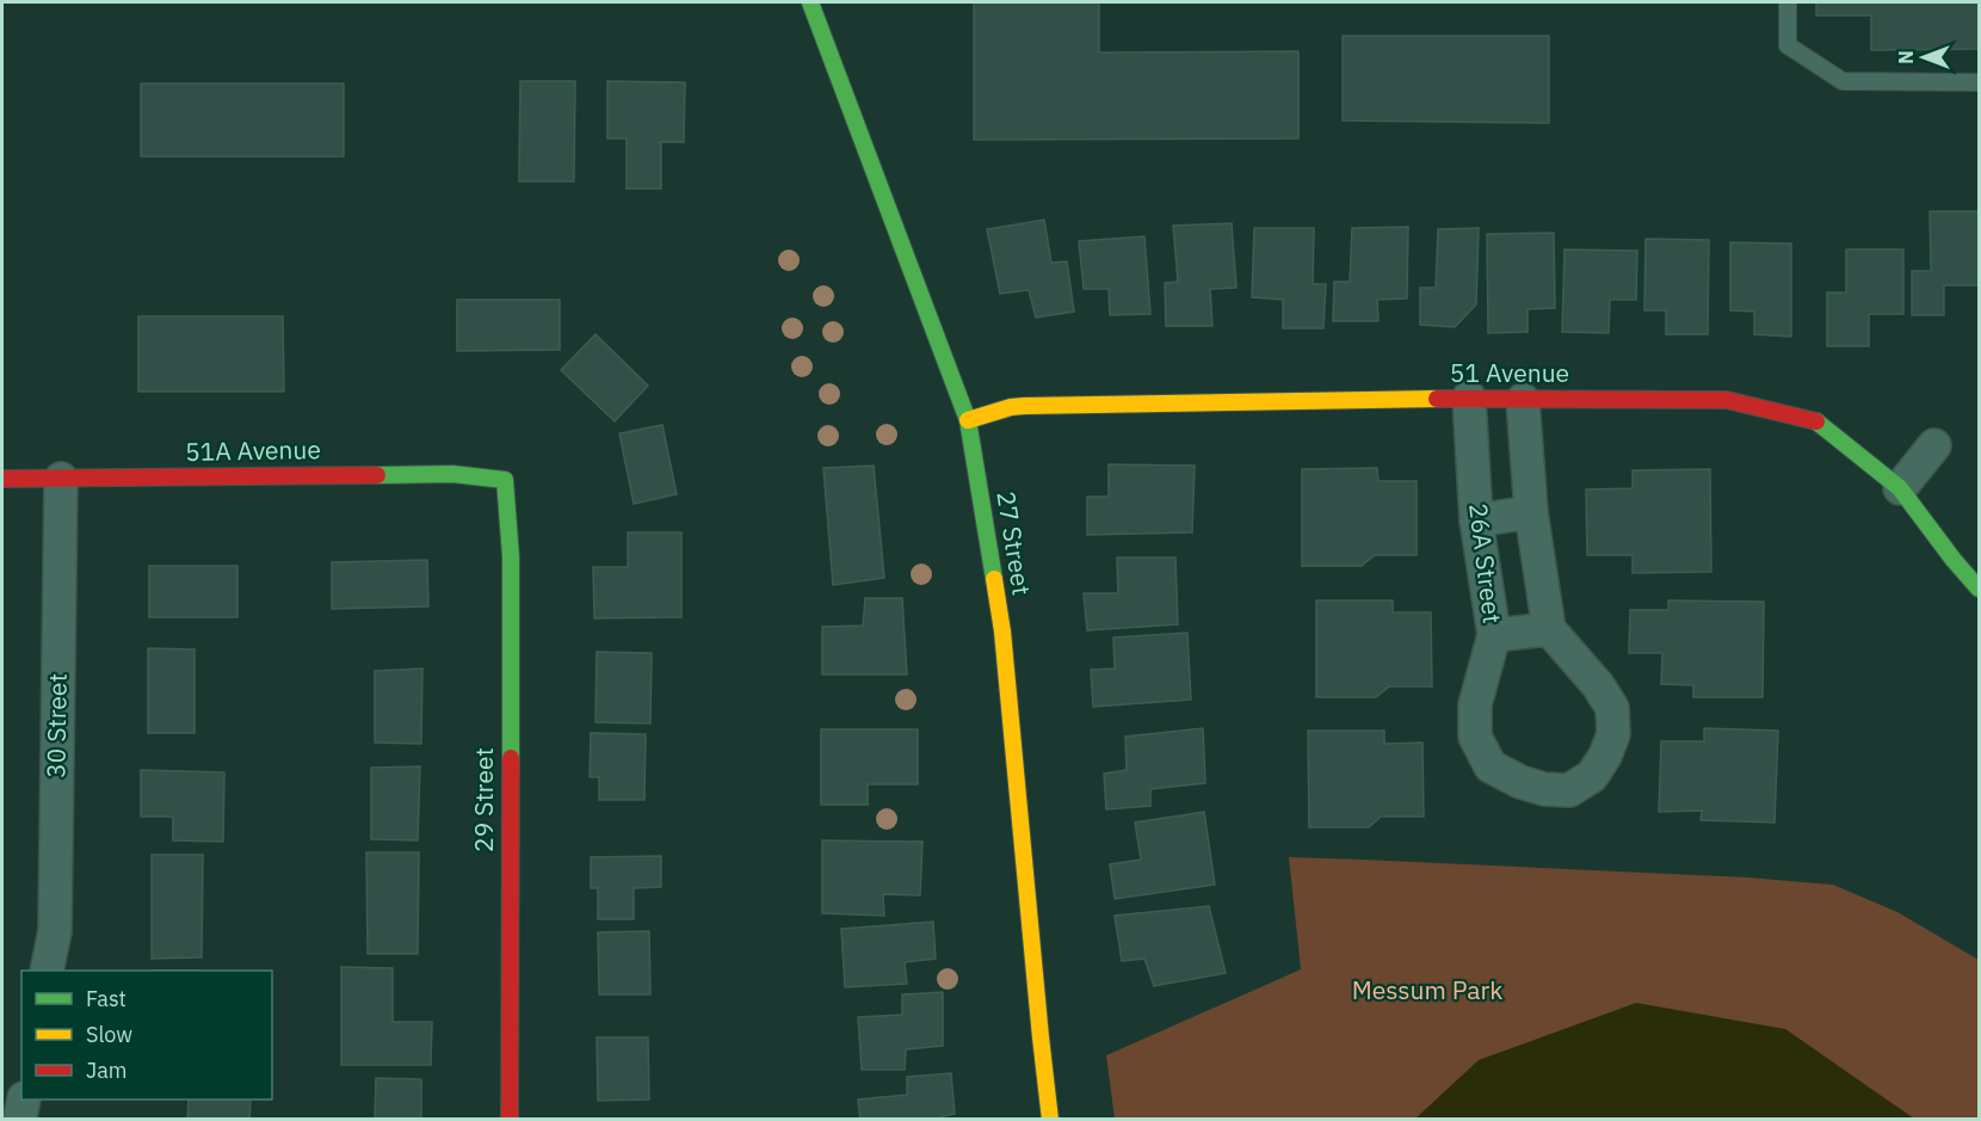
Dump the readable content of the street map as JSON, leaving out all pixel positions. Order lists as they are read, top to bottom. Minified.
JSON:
{"streets":{"street":["51 Avenue","51A Avenue","27 Street","26A Street","30 Street","29 Street"]},"crossings":[["51 Avenue","27 Street"],["51 Avenue","26A Street"],["51A Avenue","30 Street"],["51A Avenue","29 Street"]],"parks":["Messum Park"],"legend":["Fast","Slow","Jam"],"north":"left"}
